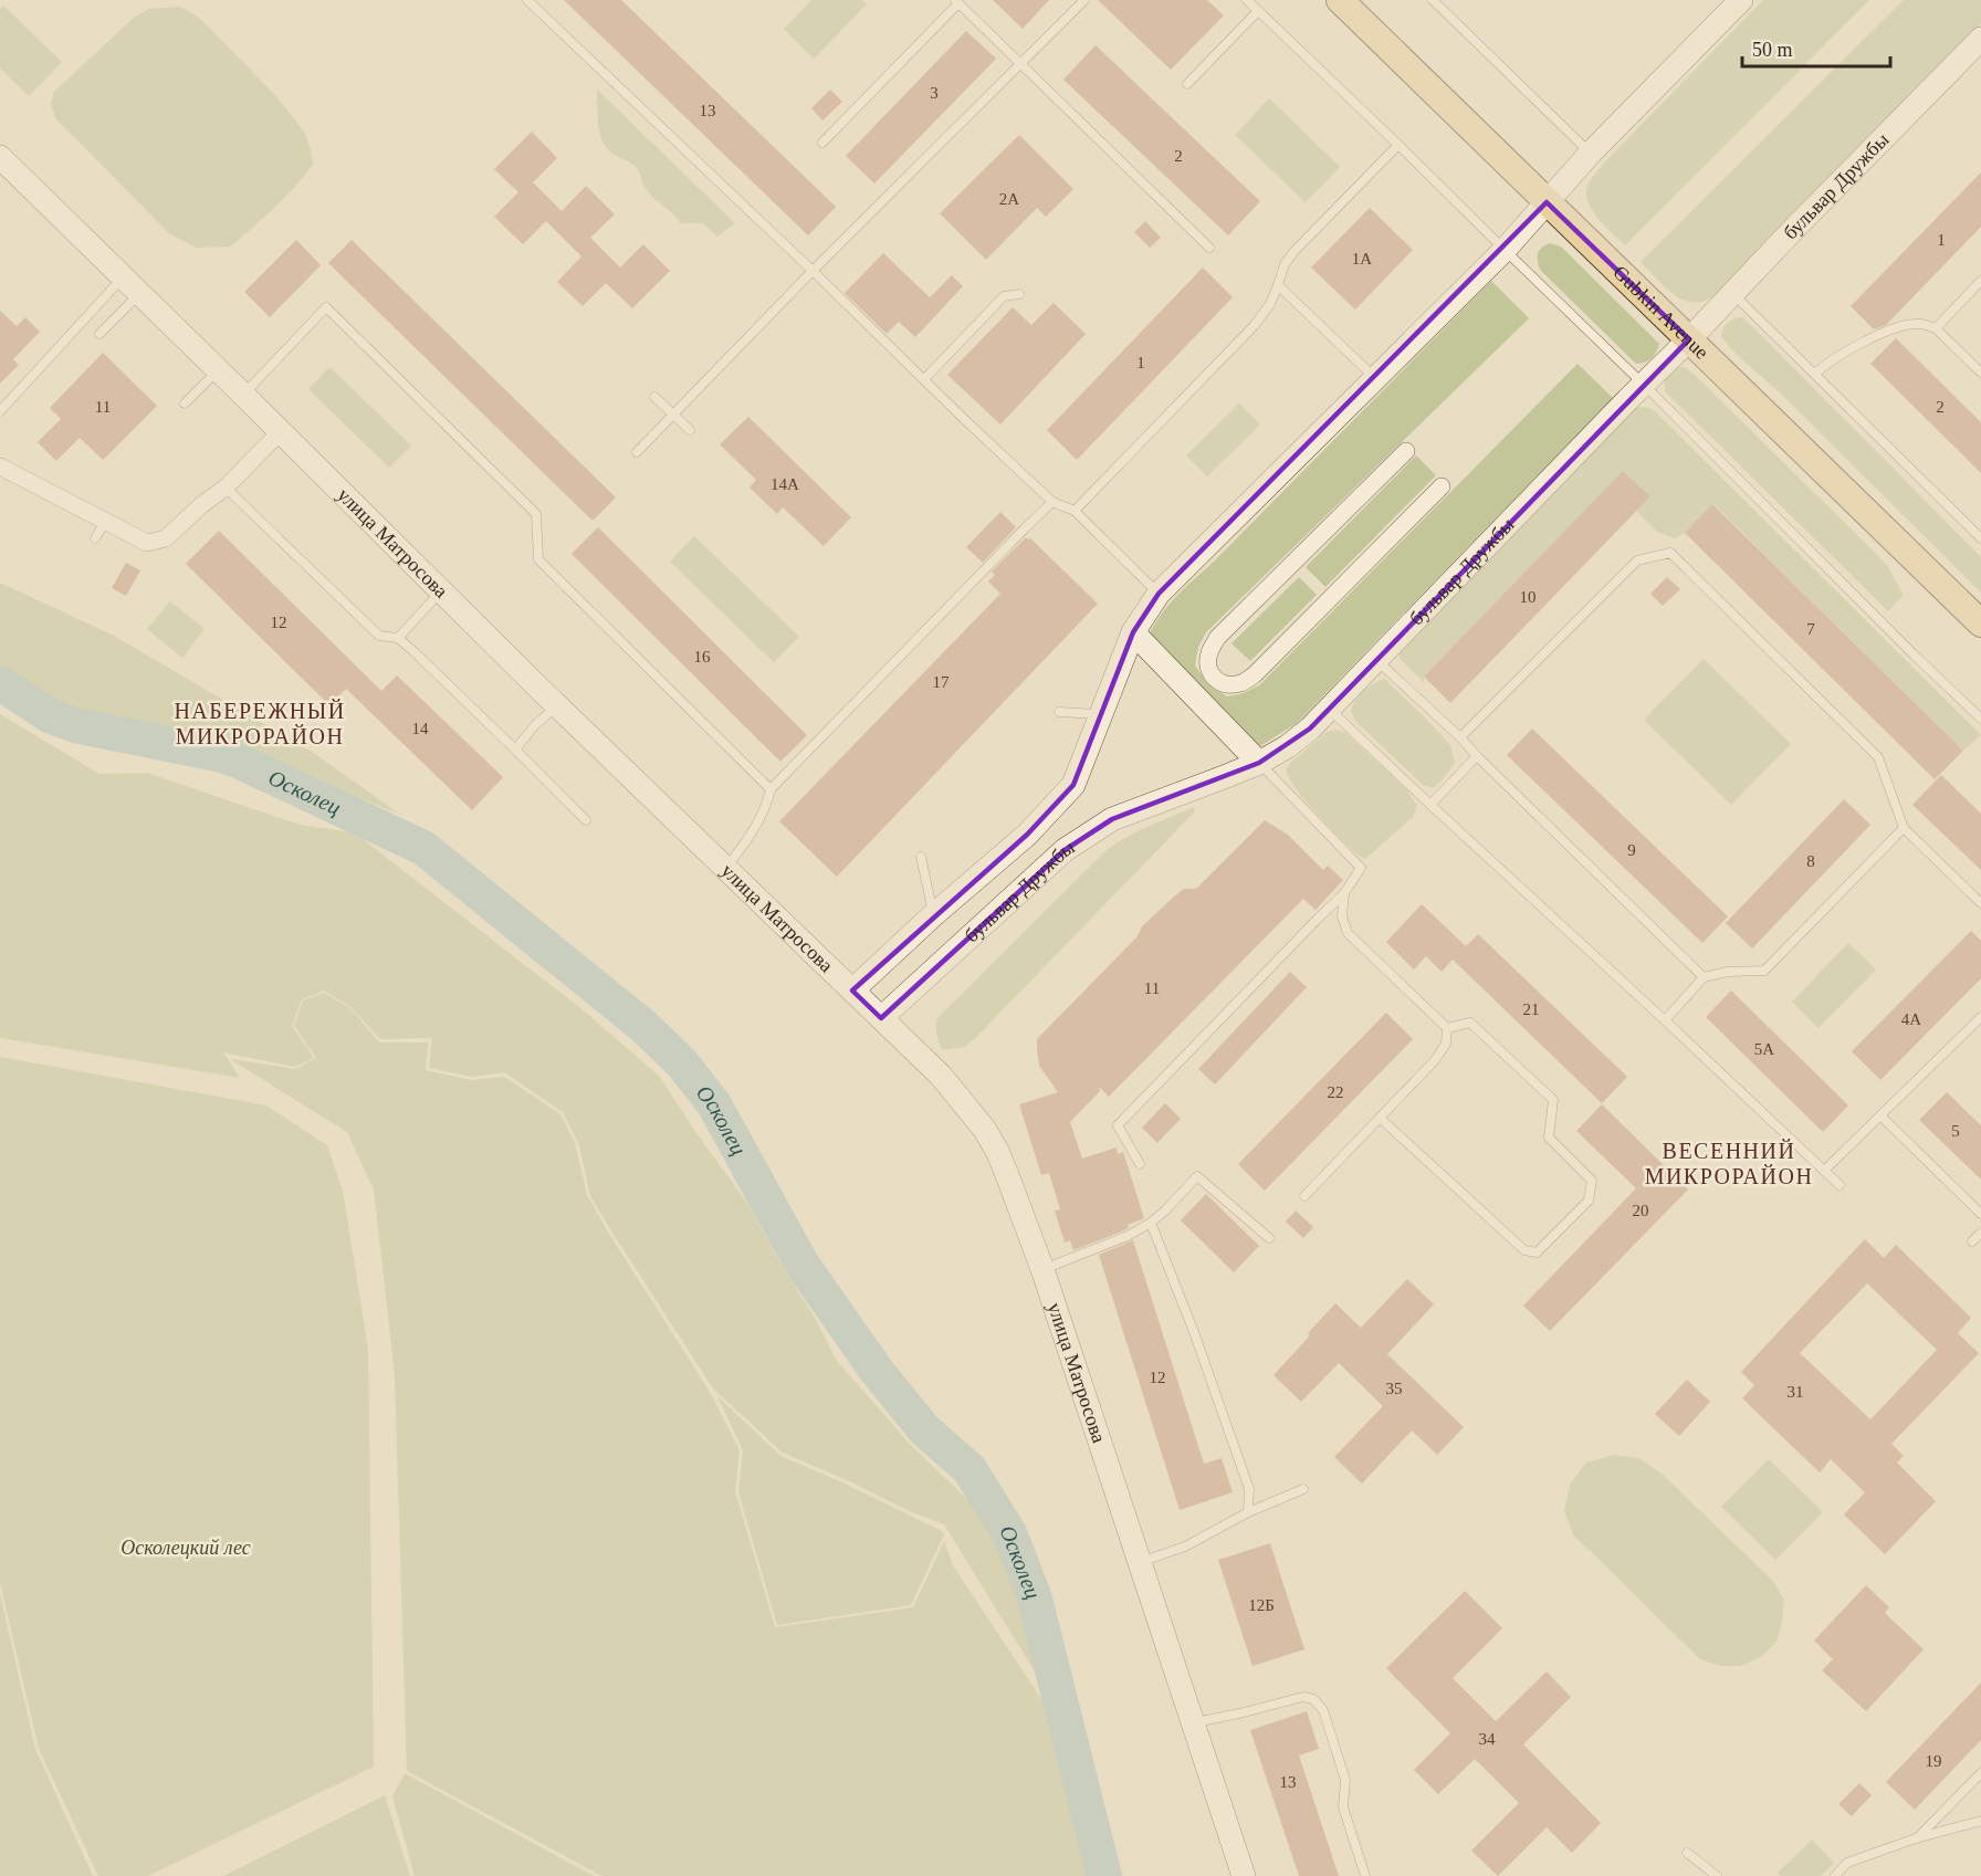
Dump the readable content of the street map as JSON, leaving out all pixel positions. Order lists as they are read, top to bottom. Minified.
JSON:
{"streets":{"main road":["бульвар Дружбы","Gubkin Avenue","улица Матросова"]},"crossings":[["бульвар Дружбы","Gubkin Avenue"],["бульвар Дружбы","улица Матросова"]],"districts":["НАБЕРЕЖНЫЙ МИКРОРАЙОН","ВЕСЕННИЙ МИКРОРАЙОН"],"water":["Осколец"],"parks":["Осколецкий лес"],"house_numbers":["3","13","2","2А","1","1А","1","11","2","14А","10","12","7","16","17","14","9","8","11","21","4А","5А","22","5","20","12","35","31","12Б","34","19","13"],"scale_bar":"50 m"}
